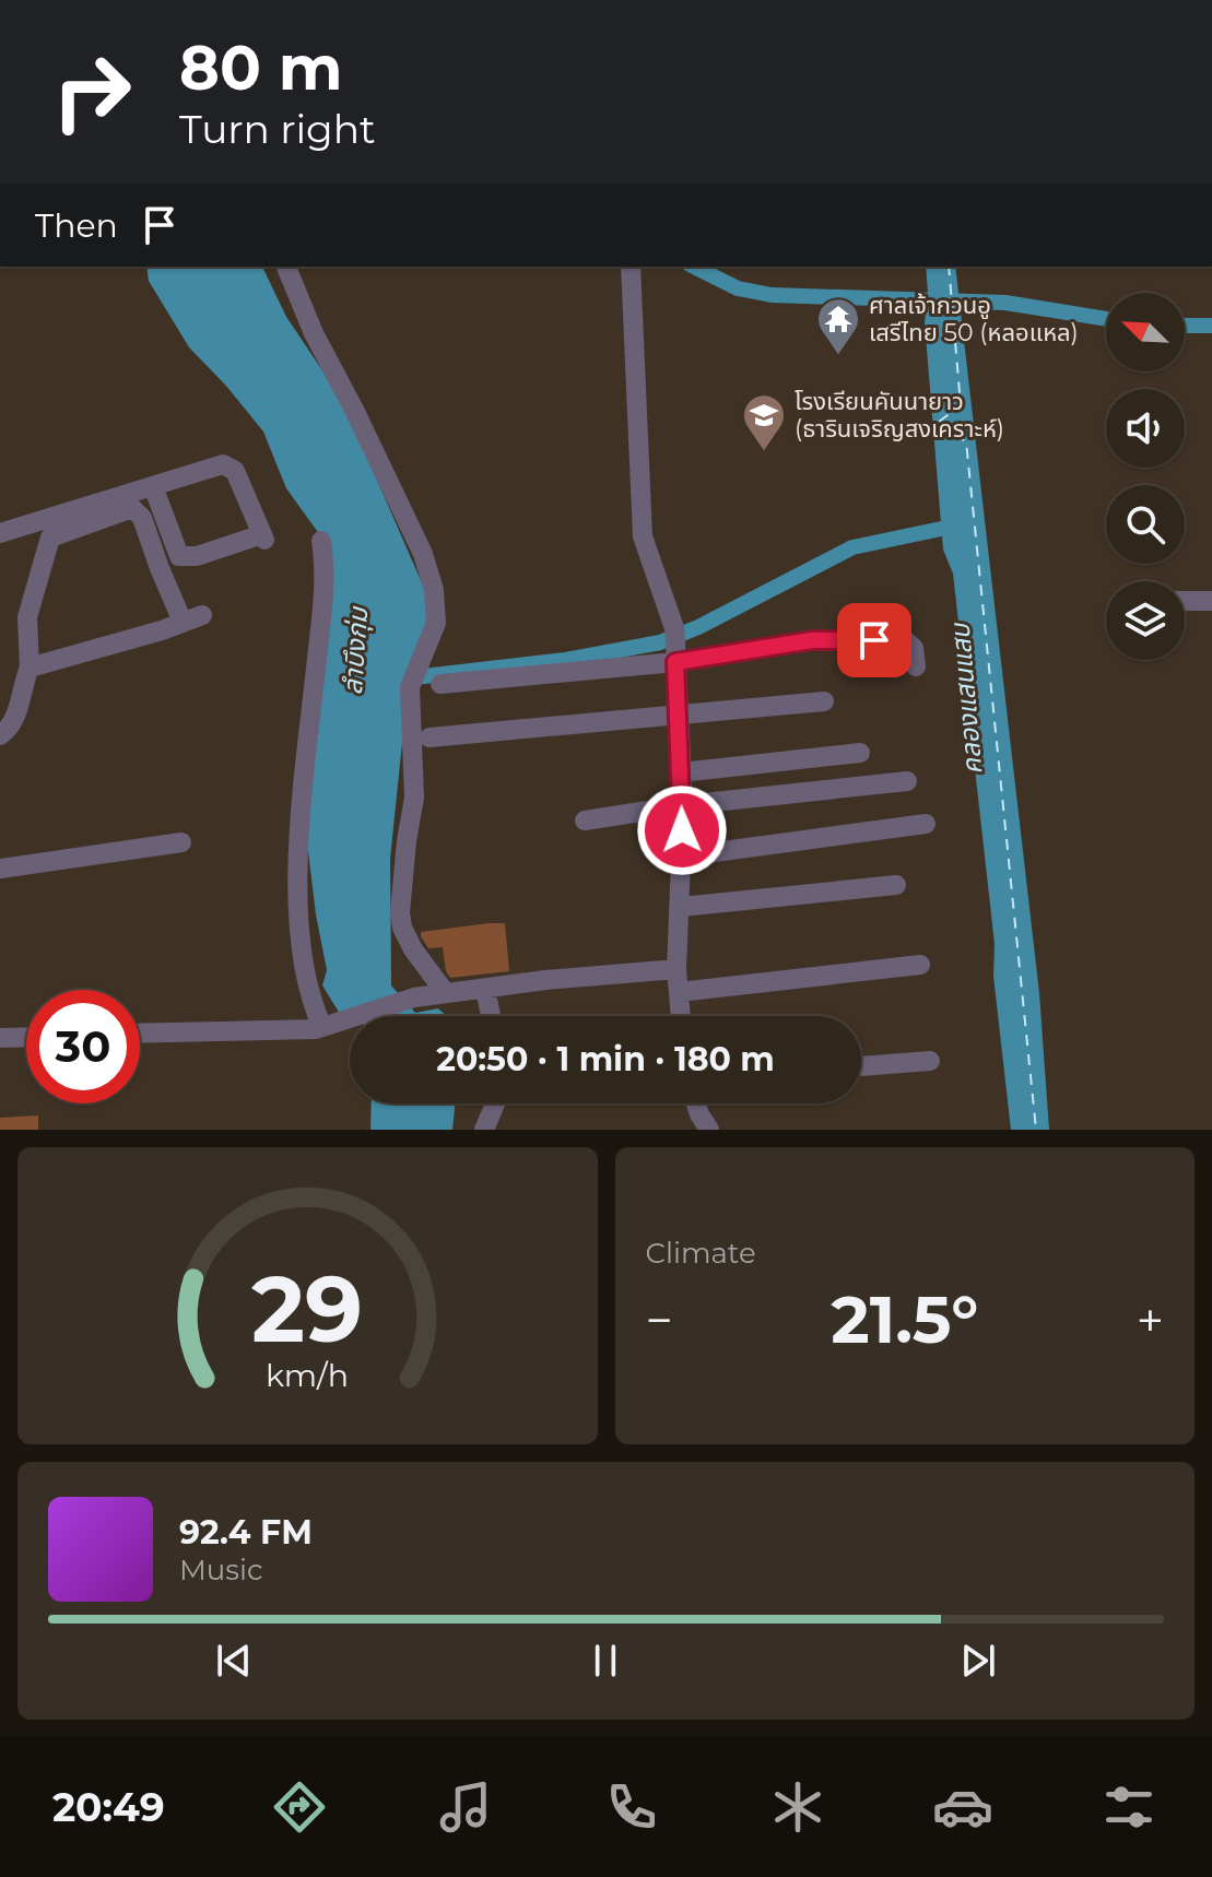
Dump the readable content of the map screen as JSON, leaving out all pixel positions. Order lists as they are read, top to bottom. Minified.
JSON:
{"water":["ลำบึงกุ่ม","คลองแสนแสบ"],"places":{"temple":["ศาลเจ้ากวนอู เสรีไทย 50 (หลอแหล)"],"school or university":["โรงเรียนคันนายาว (ธารินเจริญสงเคราะห์)"]},"north":"top left","page":{"turn":["80 m","Turn right"],"then":"Then","limit":"30","trip":"20:50 · 1 min · 180 m","tile":"Climate","heat":["−","21.5°","+"],"song":["92.4 FM","Music"],"tabs":"20:49","gauge":["29","km/h"]}}
